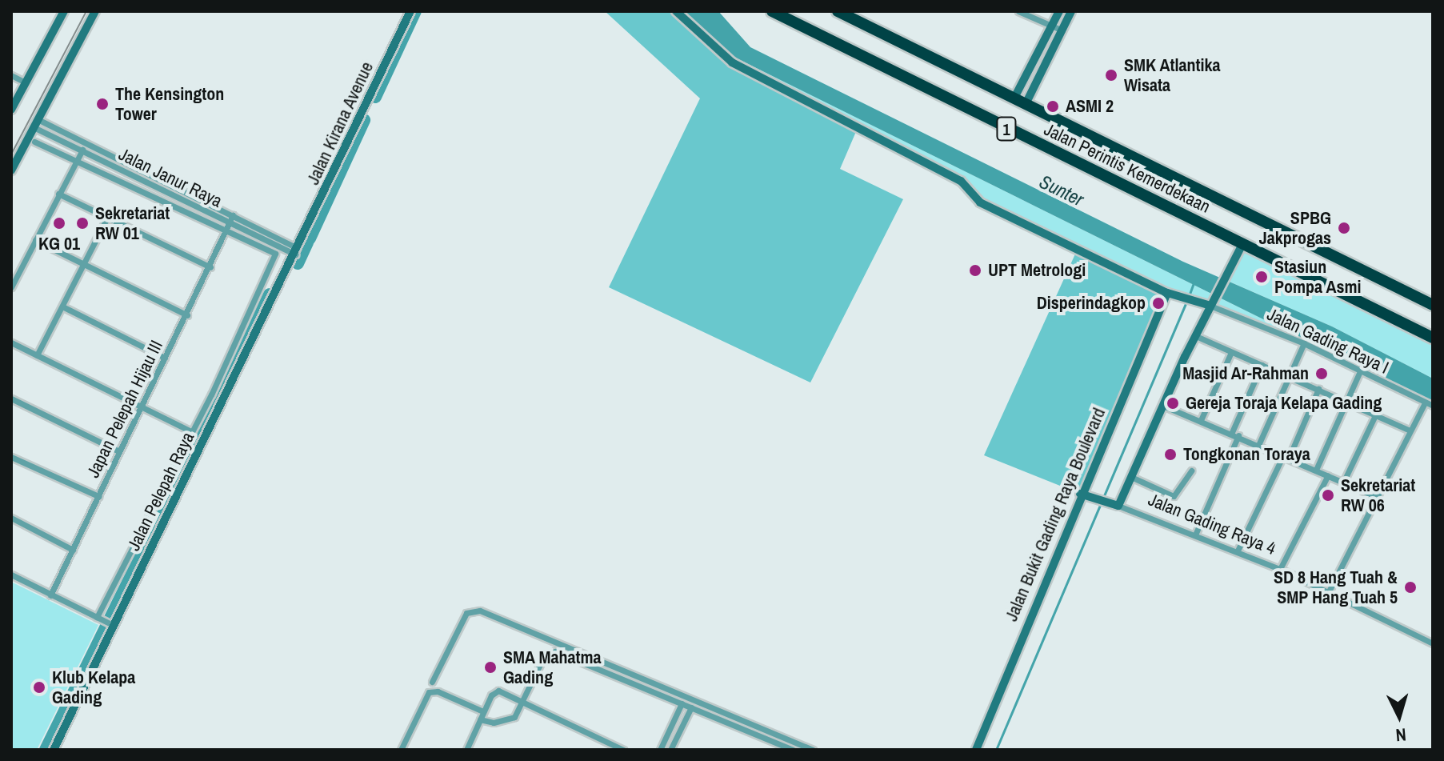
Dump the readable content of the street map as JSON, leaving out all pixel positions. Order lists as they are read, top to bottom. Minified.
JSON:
{"streets":{"highway":["1","Jalan Perintis Kemerdekaan"],"street":["Jalan Kirana Avenue","Jalan Janur Raya","Jalan Gading Raya I","Japan Pelepah Hijau III","Jalan Pelepah Raya","Jalan Bukit Gading Raya Boulevard","Jalan Gading Raya 4"]},"crossings":[["Jalan Kirana Avenue","Jalan Janur Raya"],["Jalan Kirana Avenue","Jalan Pelepah Raya"],["Jalan Janur Raya","Japan Pelepah Hijau III"],["Jalan Janur Raya","Jalan Pelepah Raya"],["Japan Pelepah Hijau III","Jalan Pelepah Raya"],["Jalan Bukit Gading Raya Boulevard","Jalan Gading Raya 4"]],"water":["Sunter"],"places":["SMK Atlantika Wisata","The Kensington Tower","ASMI 2","KG 01","Sekretariat RW 01","SPBG Jakprogas","UPT Metrologi","Stasiun Pompa Asmi","Disperindagkop","Masjid Ar-Rahman","Gereja Toraja Kelapa Gading","Tongkonan Toraya","Sekretariat RW 06","SD 8 Hang Tuah & SMP Hang Tuah 5","SMA Mahatma Gading","Klub Kelapa Gading"],"north":"bottom"}
